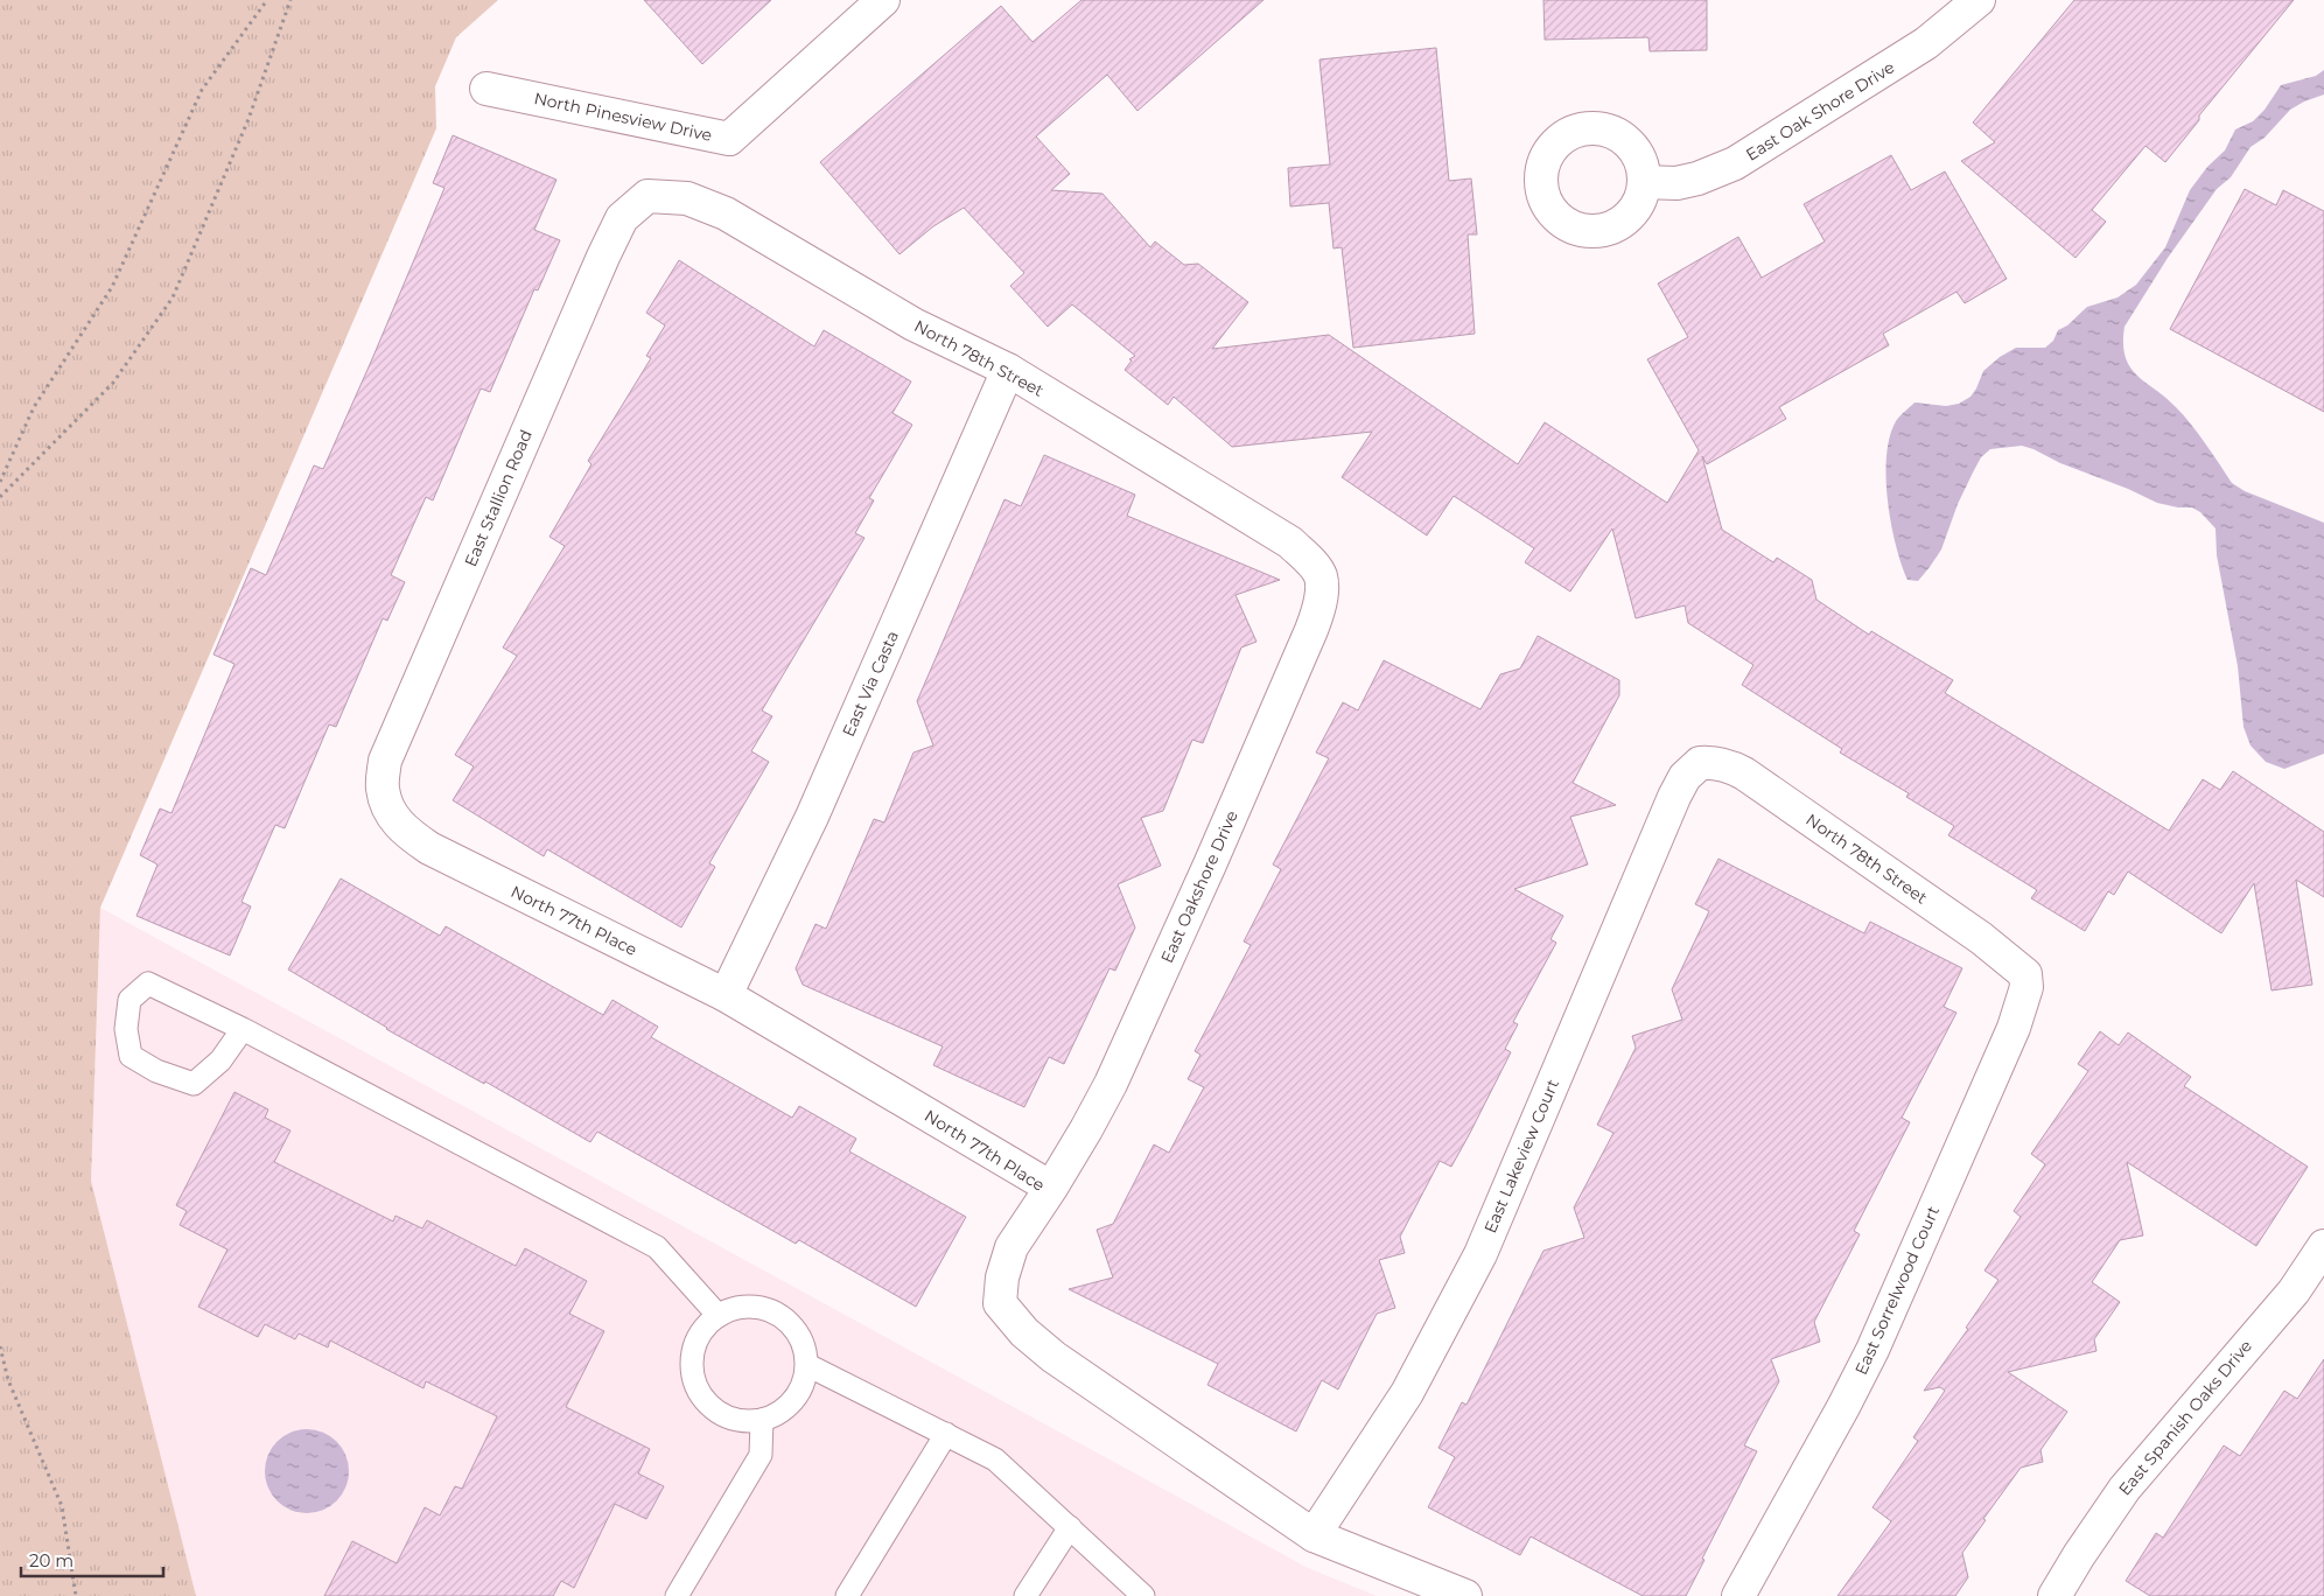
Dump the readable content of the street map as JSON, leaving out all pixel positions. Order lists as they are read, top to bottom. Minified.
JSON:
{"streets":{"street":["East Oak Shore Drive","North Pinesview Drive","North 78th Street","East Stallion Road","East Via Casta","East Oakshore Drive","North 77th Place","East Lakeview Court","East Sorrelwood Court","East Spanish Oaks Drive"]},"crossings":[["North 78th Street","East Stallion Road"],["North 78th Street","East Via Casta"],["North 78th Street","East Oakshore Drive"],["North 78th Street","East Lakeview Court"],["North 78th Street","East Sorrelwood Court"],["East Stallion Road","North 77th Place"],["East Via Casta","North 77th Place"],["East Oakshore Drive","North 77th Place"],["North 77th Place","East Lakeview Court"]],"scale_bar":"20 m"}
